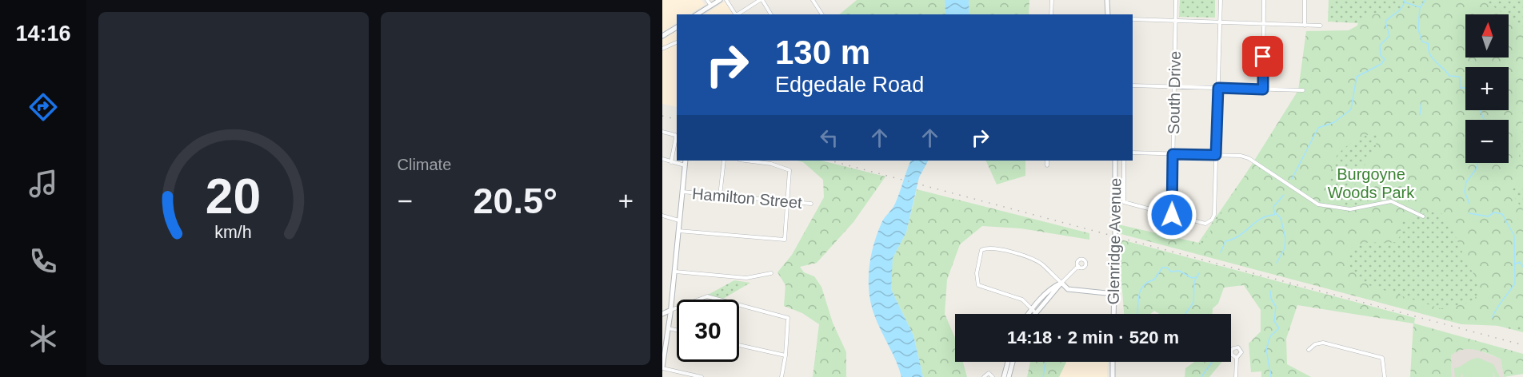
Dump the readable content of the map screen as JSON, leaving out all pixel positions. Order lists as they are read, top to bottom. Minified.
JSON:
{"streets":{"main road":["Glenridge Avenue"],"street":["South Drive","Hamilton Street"]},"parks":["Burgoyne Woods Park"],"north":"top","page":{"tabs":"14:16","tile":"Climate","map_buttons":["+","−"],"turn":["130 m","Edgedale Road"],"heat":["−","20.5°","+"],"limit":"30","trip":"14:18 · 2 min · 520 m","gauge":["20","km/h"]}}
